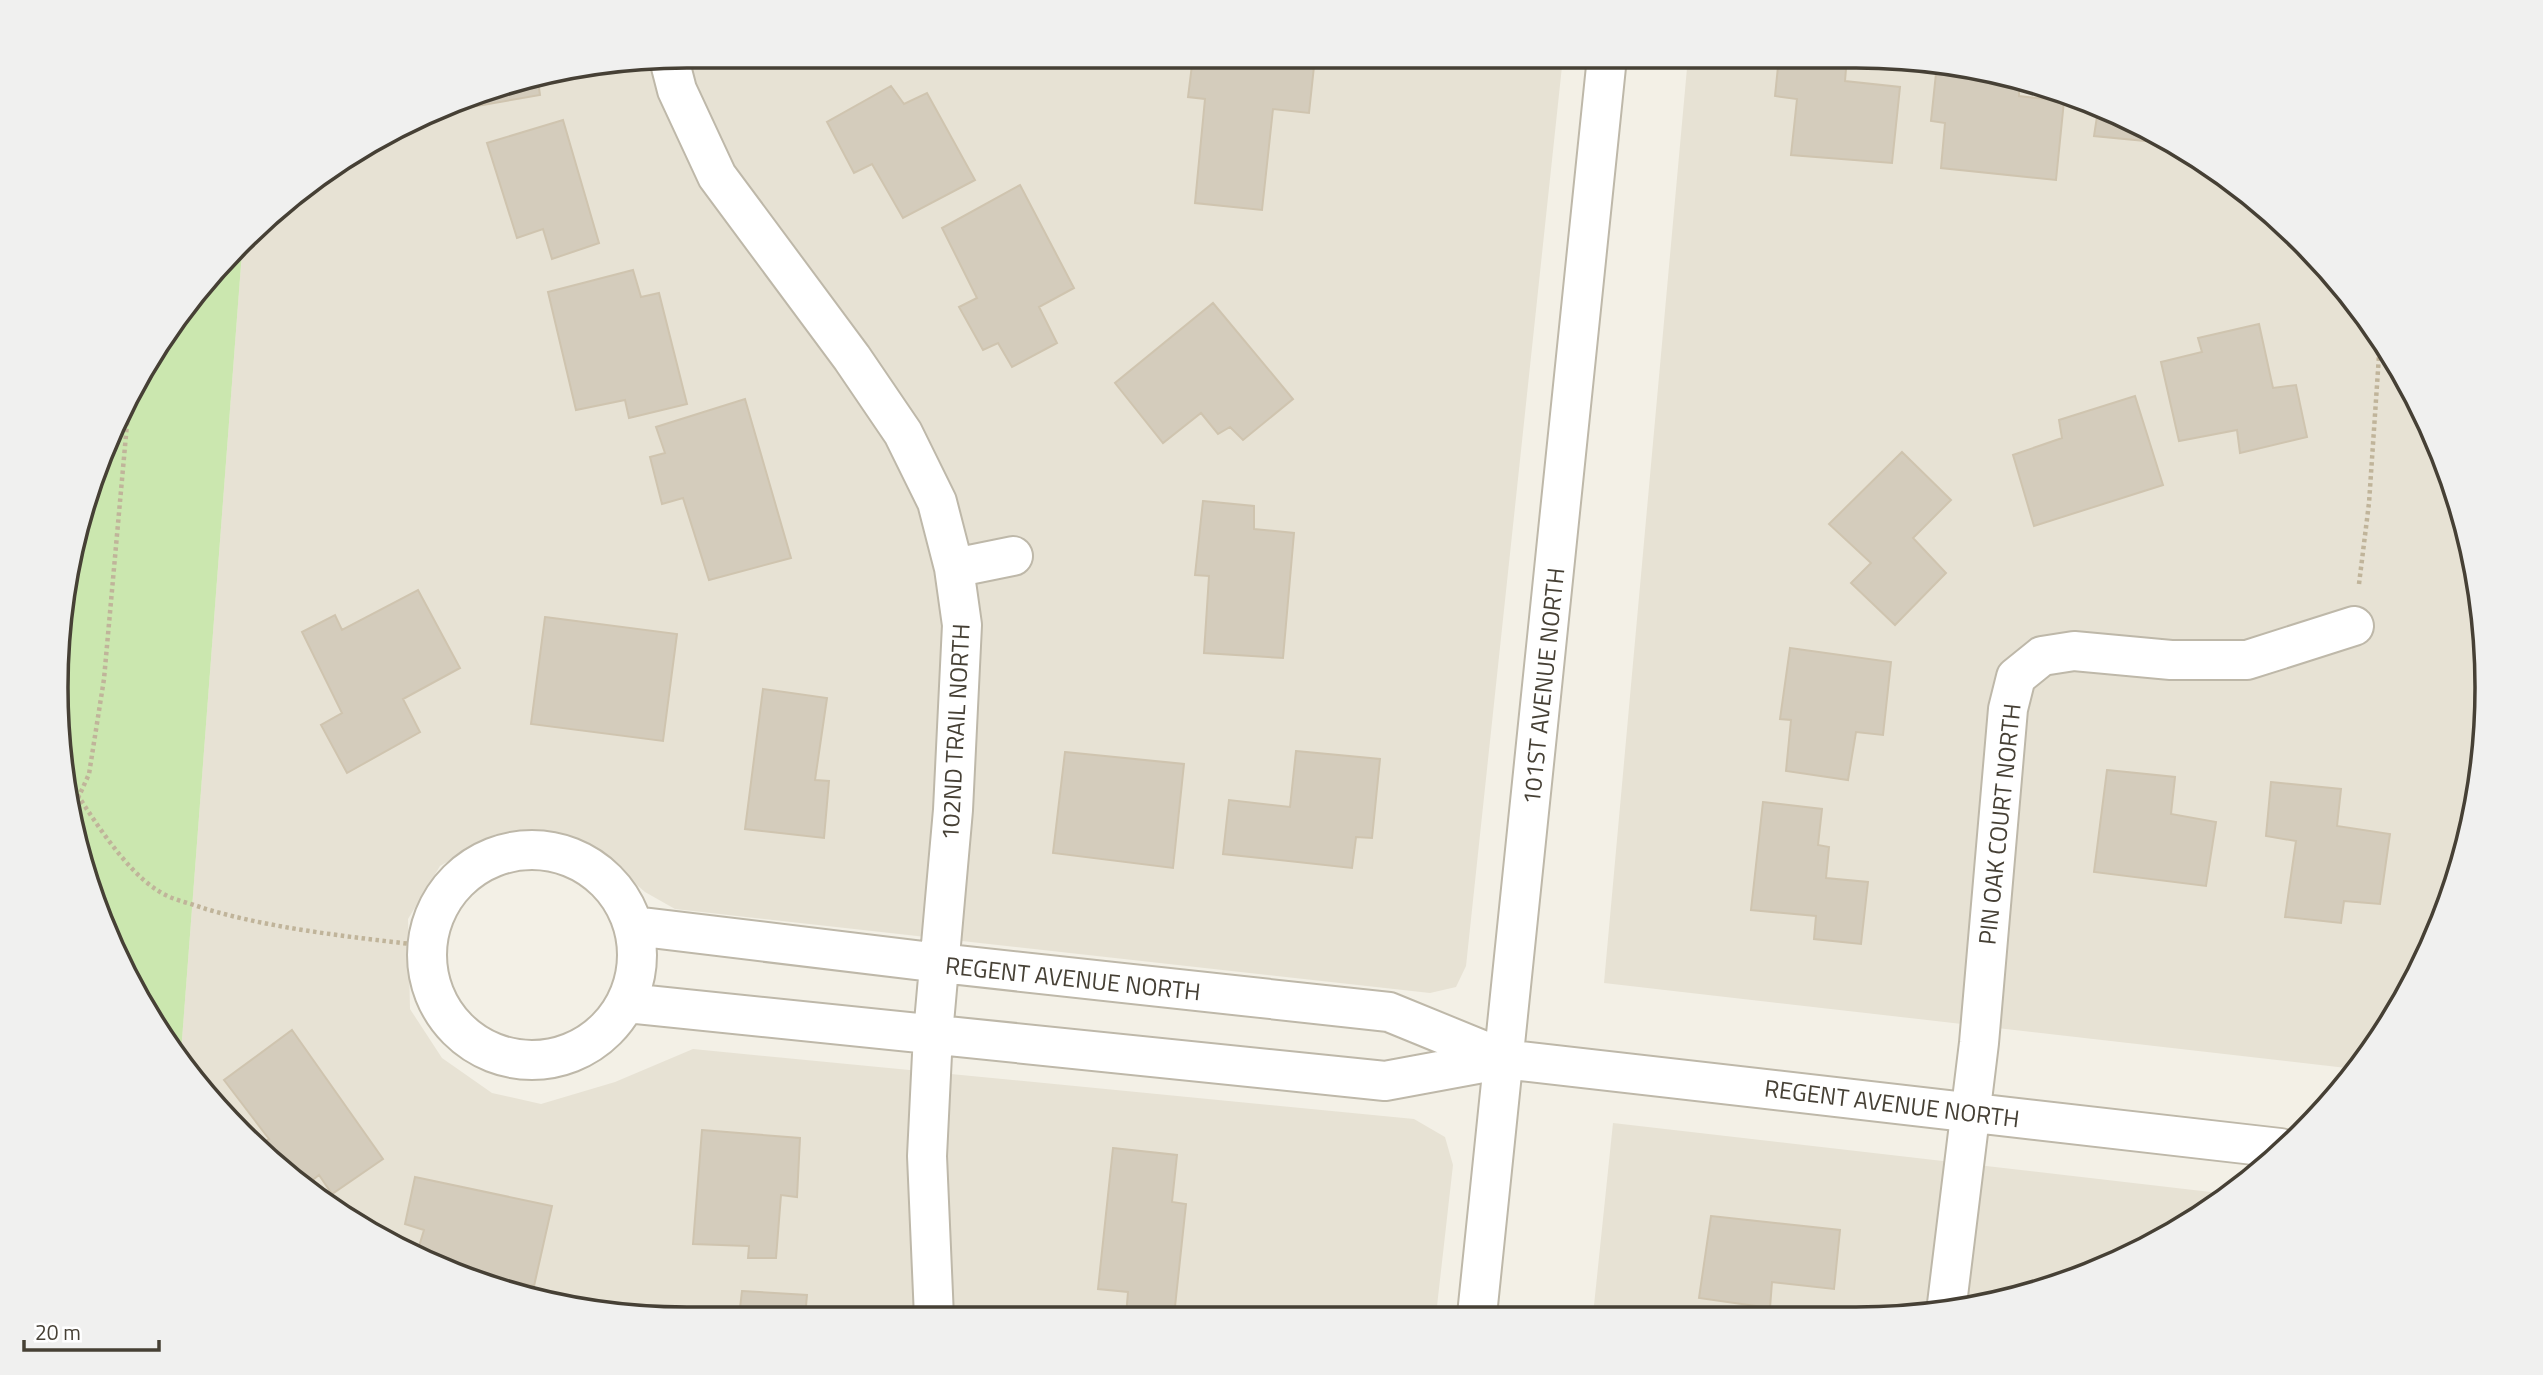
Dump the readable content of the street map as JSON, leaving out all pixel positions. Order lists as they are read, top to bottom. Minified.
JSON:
{"streets":{"street":["101ST AVENUE NORTH","102ND TRAIL NORTH","PIN OAK COURT NORTH","REGENT AVENUE NORTH"]},"crossings":[["101ST AVENUE NORTH","REGENT AVENUE NORTH"],["102ND TRAIL NORTH","REGENT AVENUE NORTH"],["PIN OAK COURT NORTH","REGENT AVENUE NORTH"]],"scale_bar":"20 m"}
